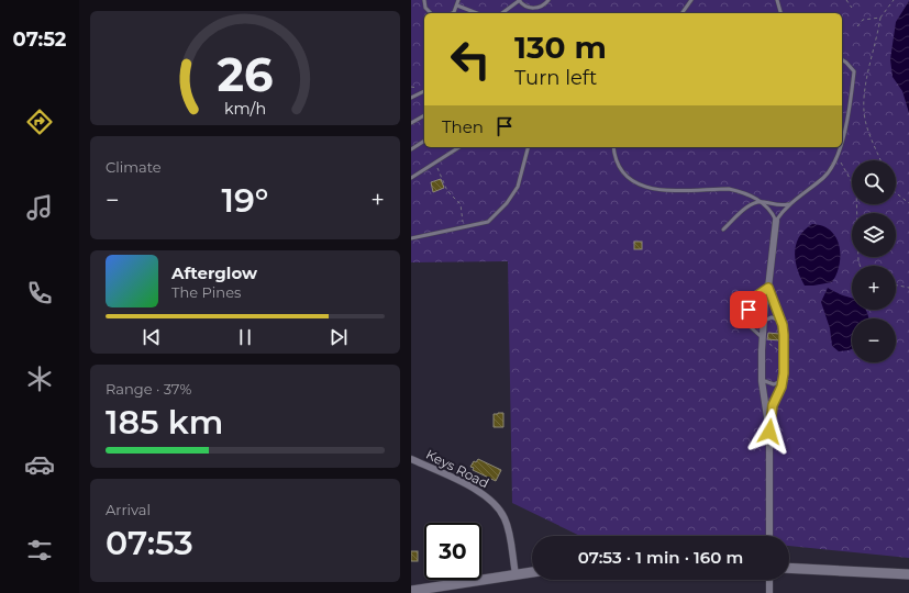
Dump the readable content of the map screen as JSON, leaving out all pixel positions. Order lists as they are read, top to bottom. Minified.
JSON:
{"streets":{"street":["Keys Road"]},"page":{"tabs":"07:52","turn":["130 m","Turn left"],"then":"Then","tile":["Climate",["Range · 37%","185 km"],["Arrival","07:53"]],"map_buttons":["+","−"],"heat":["−","19°","+"],"song":["Afterglow","The Pines"],"limit":"30","trip":"07:53 · 1 min · 160 m","gauge":["26","km/h"]}}
